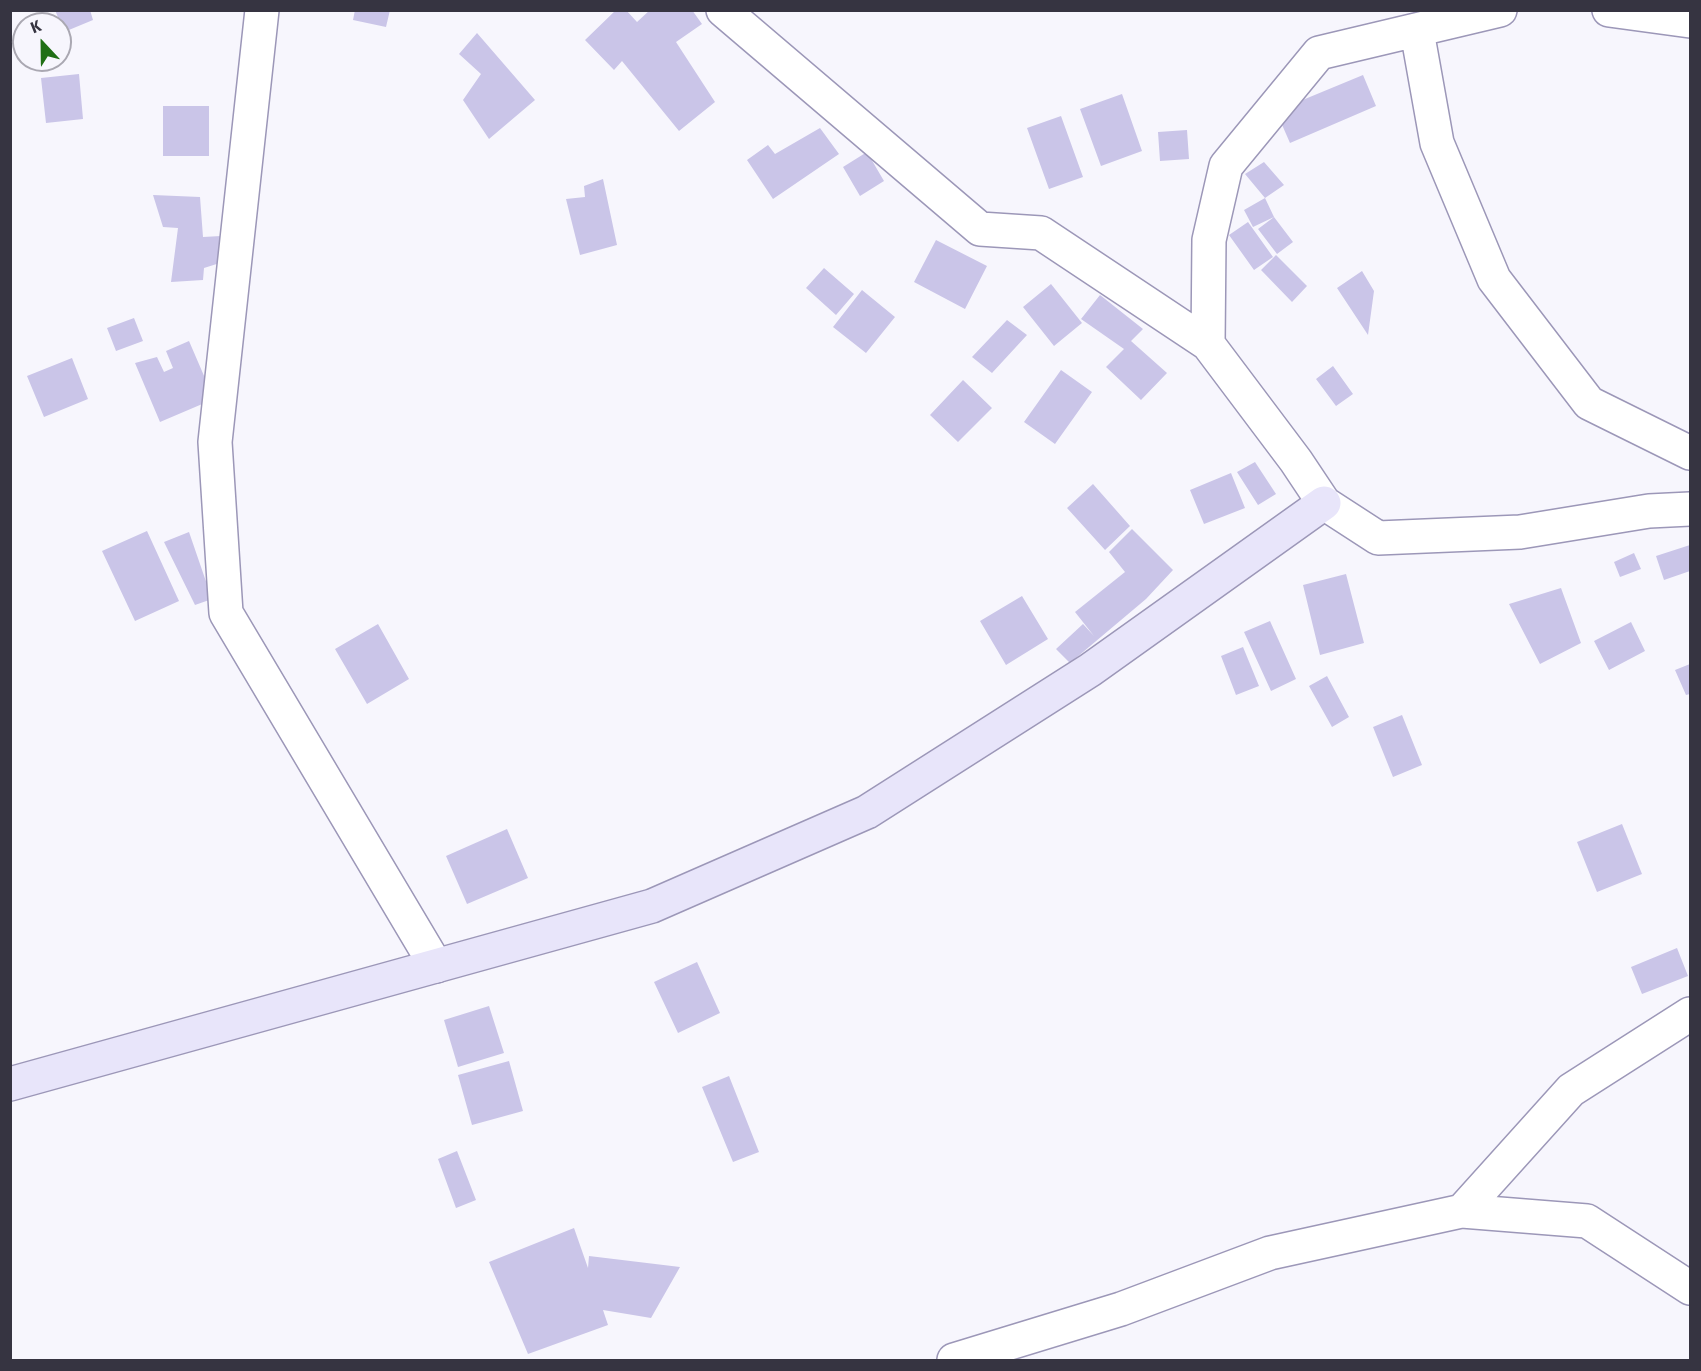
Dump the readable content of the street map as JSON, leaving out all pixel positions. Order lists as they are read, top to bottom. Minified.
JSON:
{"north":"top"}
